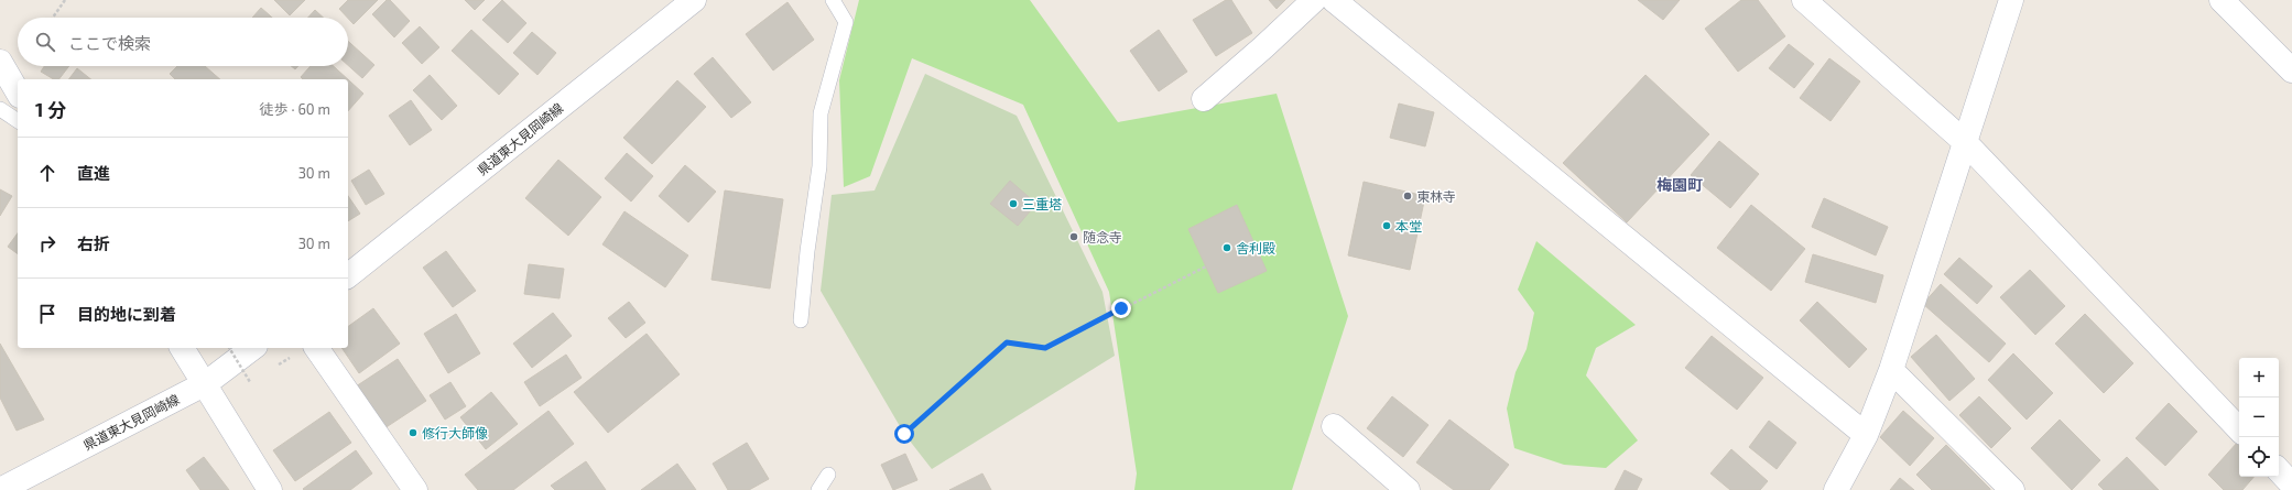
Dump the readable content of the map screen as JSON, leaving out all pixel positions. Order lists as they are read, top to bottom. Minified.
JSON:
{"streets":{"street":["県道東大見岡崎線"]},"districts":["梅園町"],"places":["東林寺","三重塔","本堂","随念寺","舎利殿","修行大師像"],"page":{"search":"ここで検索","heading":["1 分","徒歩 · 60 m"],"list":[["直進","30 m"],["右折","30 m"],"目的地に到着"],"map_buttons":["+","−"]}}
